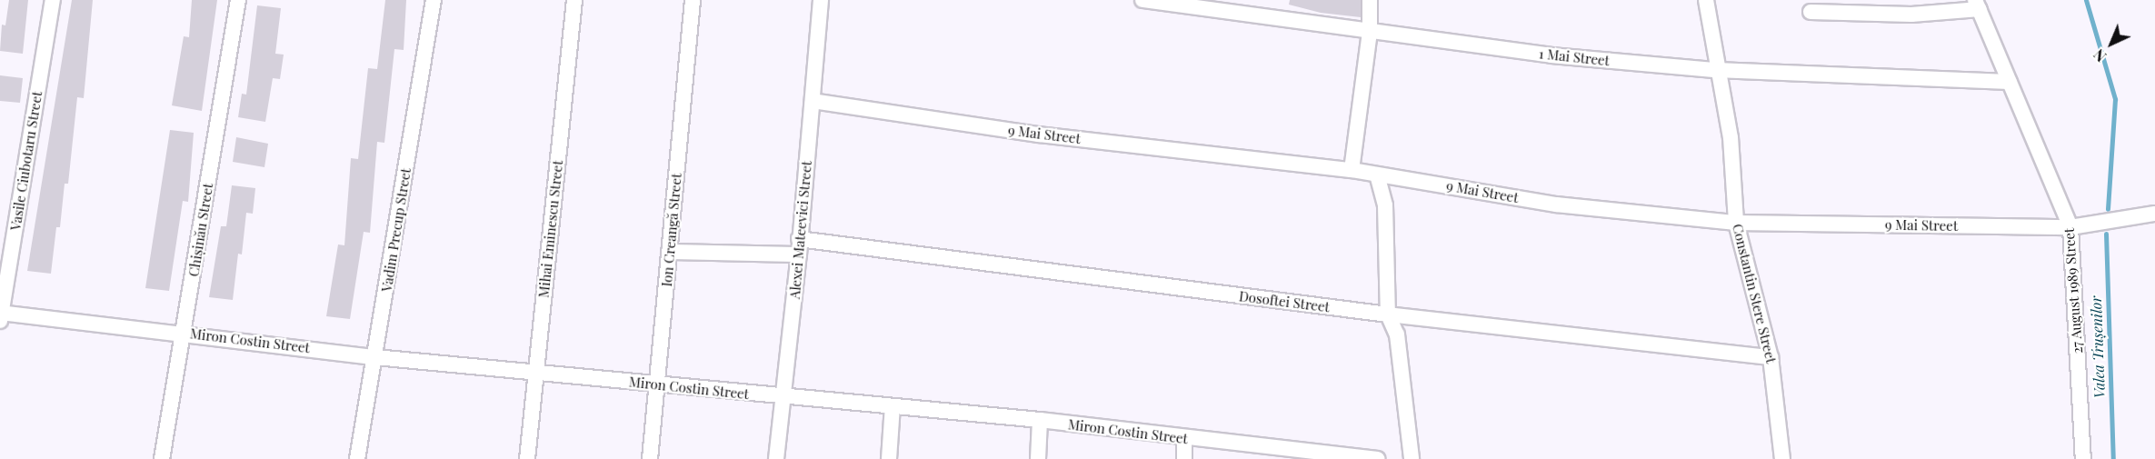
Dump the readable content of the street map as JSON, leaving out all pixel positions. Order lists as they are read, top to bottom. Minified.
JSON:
{"streets":{"street":["1 Mai Street","9 Mai Street","Vasile Ciubotaru Street","Mihai Eminescu Street","Chișinău Street","Vadim Precup Street","Ion Creangă Street","Alexei Mateevici Street","27 August 1989 Street","Constantin Stere Street","Dosoftei Street","Miron Costin Street"]},"crossings":[["1 Mai Street","27 August 1989 Street"],["1 Mai Street","Constantin Stere Street"],["9 Mai Street","Alexei Mateevici Street"],["9 Mai Street","27 August 1989 Street"],["9 Mai Street","Constantin Stere Street"],["Vasile Ciubotaru Street","Miron Costin Street"],["Mihai Eminescu Street","Miron Costin Street"],["Chișinău Street","Miron Costin Street"],["Vadim Precup Street","Miron Costin Street"],["Ion Creangă Street","Miron Costin Street"],["Alexei Mateevici Street","Dosoftei Street"],["Alexei Mateevici Street","Miron Costin Street"],["Constantin Stere Street","Dosoftei Street"]],"water":["Valea Trușenilor"],"north":"bottom left"}
